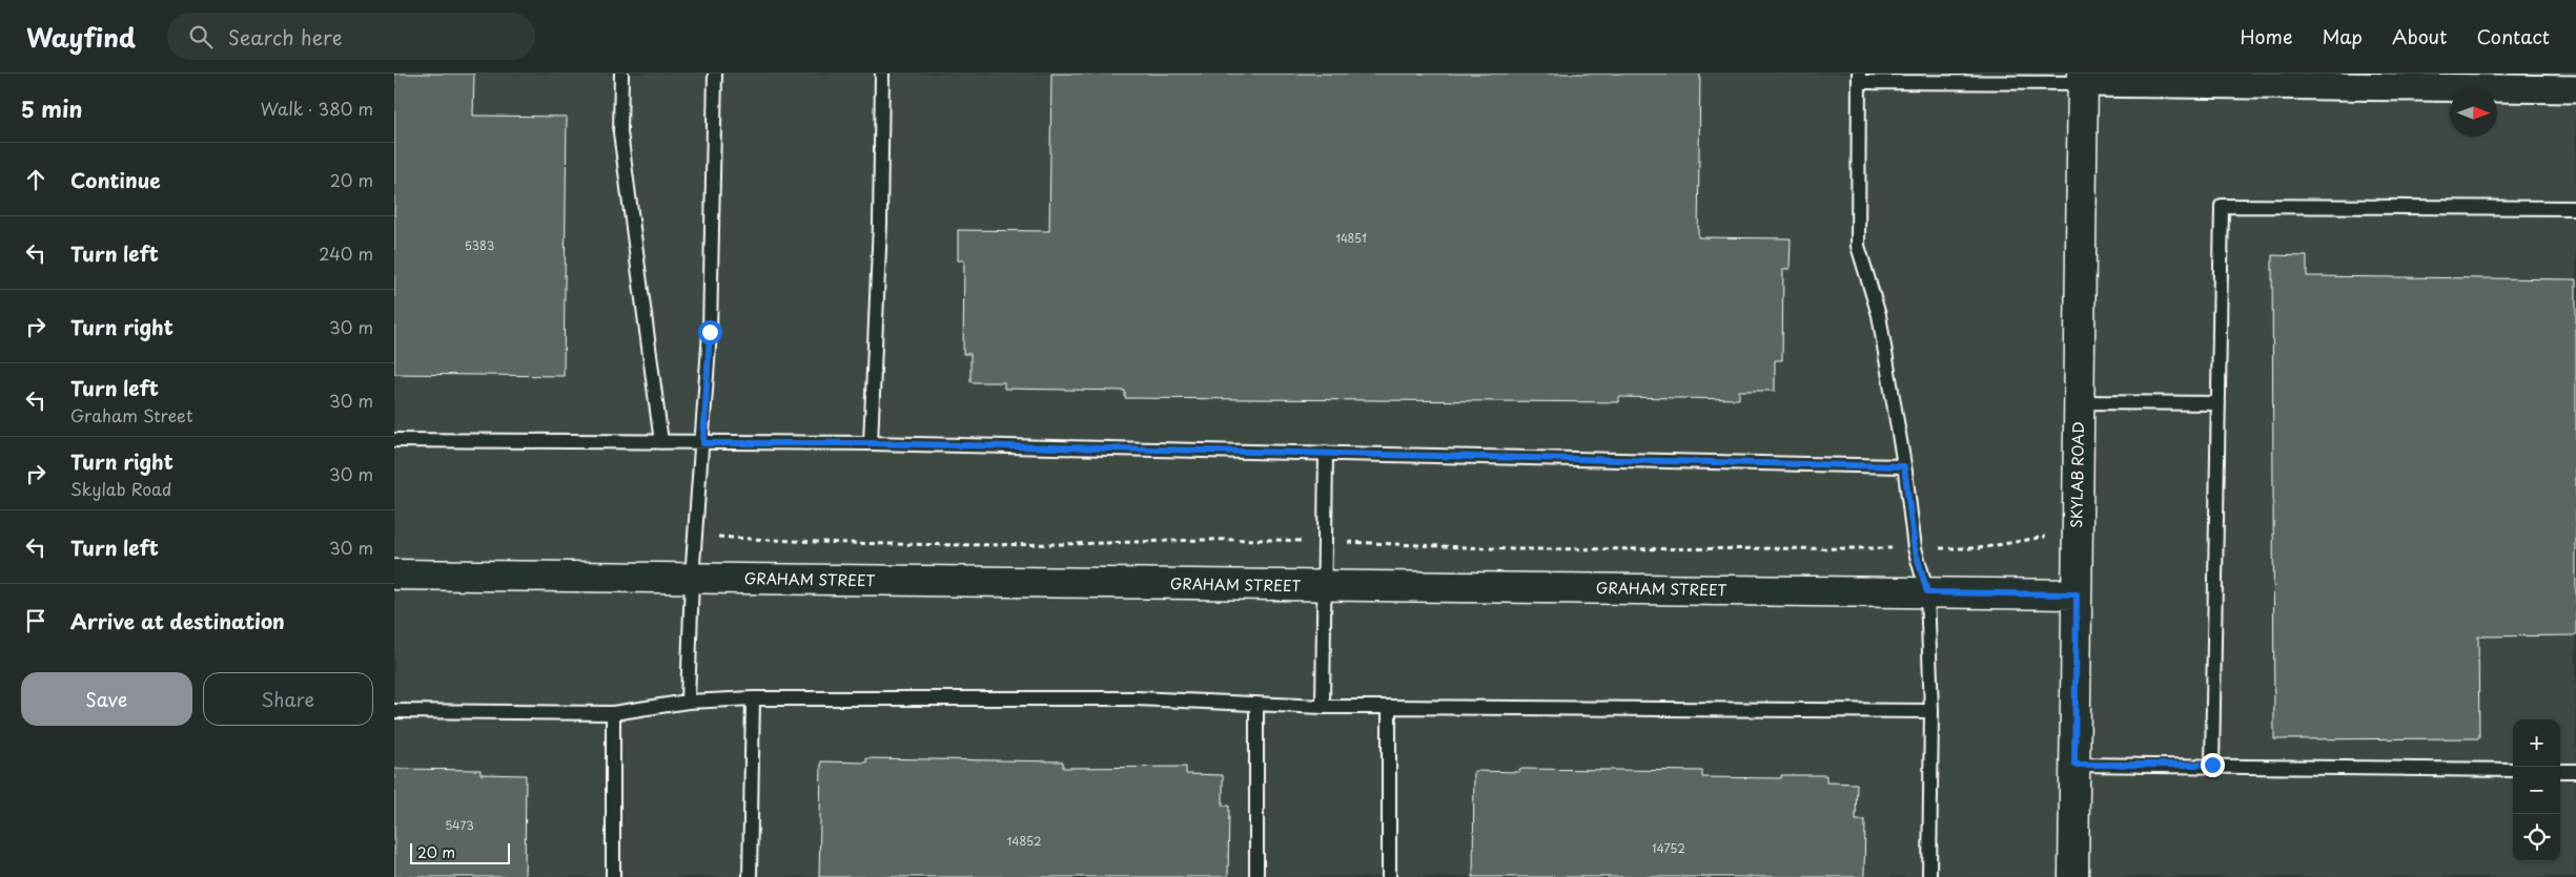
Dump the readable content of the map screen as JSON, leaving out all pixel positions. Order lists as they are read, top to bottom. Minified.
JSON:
{"streets":{"street":["SKYLAB ROAD","GRAHAM STREET"]},"crossings":[["SKYLAB ROAD","GRAHAM STREET"]],"house_numbers":["14851","5383","5473","14852","14752"],"scale_bar":"20 m","north":"right","page":{"header":"Wayfind","search":"Search here","nav":["Home","Map","About","Contact"],"heading":["5 min","Walk · 380 m"],"list":[["Continue","20 m"],["Turn left","240 m"],["Turn right","30 m"],["Turn left","Graham Street","30 m"],["Turn right","Skylab Road","30 m"],["Turn left","30 m"],"Arrive at destination"],"buttons":["Save","Share"],"map_buttons":["+","−"],"scale":"20 m"}}
